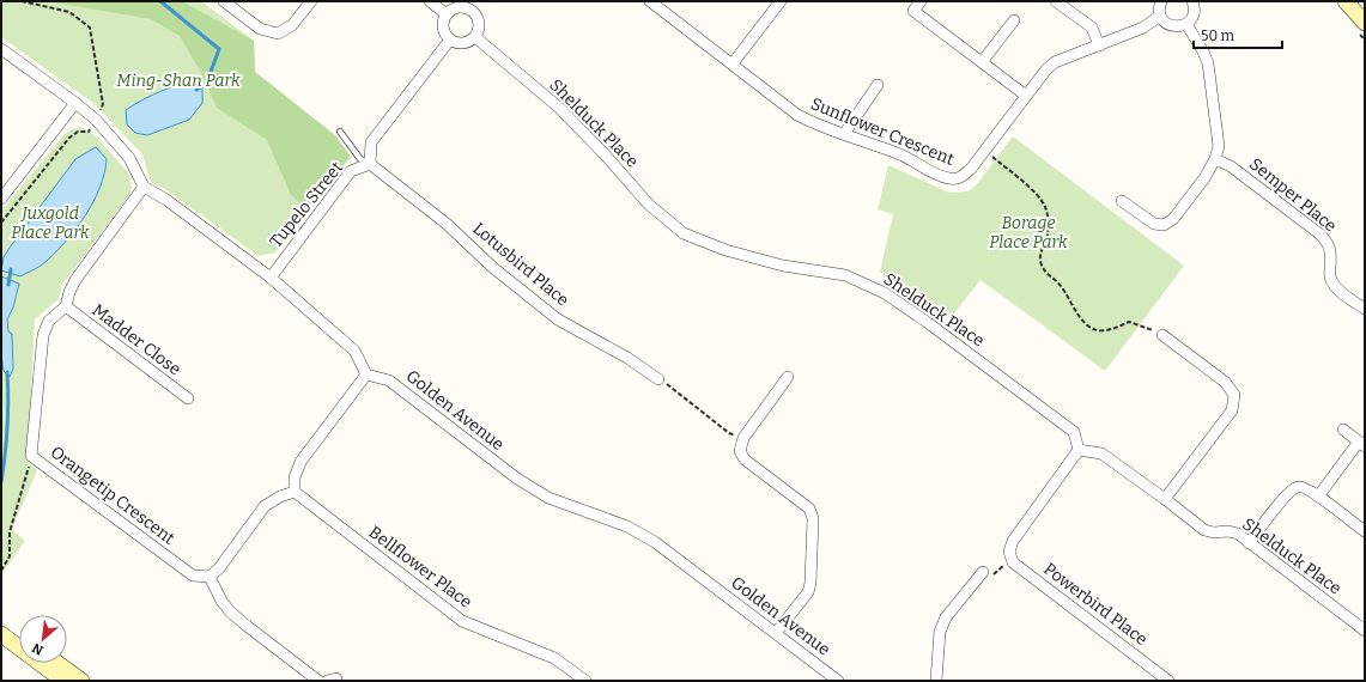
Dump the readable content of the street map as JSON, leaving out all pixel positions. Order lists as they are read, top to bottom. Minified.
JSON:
{"streets":{"street":["Shelduck Place","Sunflower Crescent","Semper Place","Tupelo Street","Lotusbird Place","Madder Close","Golden Avenue","Orangetip Crescent","Bellflower Place","Powerbird Place"]},"crossings":[["Shelduck Place","Tupelo Street"],["Tupelo Street","Lotusbird Place"],["Madder Close","Orangetip Crescent"]],"parks":["Ming-Shan Park","Juxgold Place Park","Borage Place Park"],"scale_bar":"50 m","north":"bottom left"}
